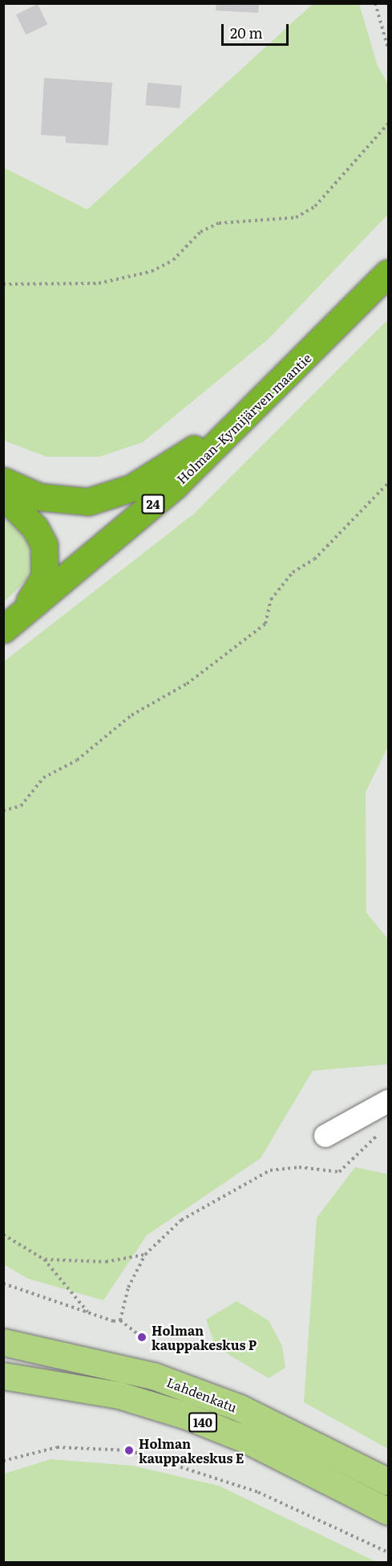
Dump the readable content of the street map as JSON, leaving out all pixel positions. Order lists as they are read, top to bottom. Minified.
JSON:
{"streets":{"highway":["Holman–Kymijärven maantie","24"],"main road":["Lahdenkatu","140"]},"places":["Holman kauppakeskus P","Holman kauppakeskus E"],"scale_bar":"20 m"}
